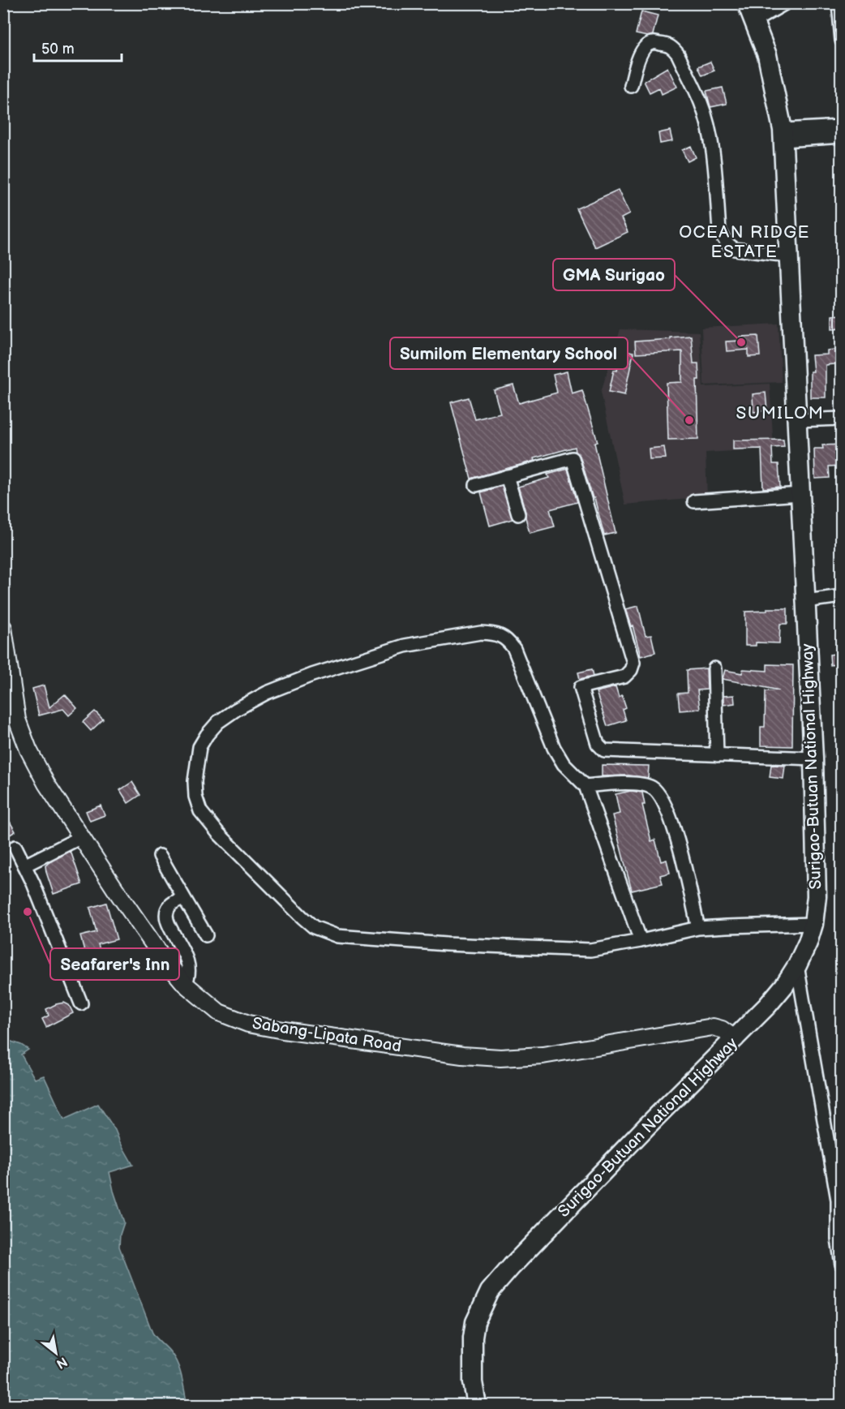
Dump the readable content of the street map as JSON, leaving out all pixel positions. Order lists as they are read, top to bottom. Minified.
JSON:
{"streets":{"highway":["Surigao-Butuan National Highway"],"main road":["Sabang-Lipata Road"]},"crossings":[["Surigao-Butuan National Highway","Sabang-Lipata Road"]],"districts":["OCEAN RIDGE ESTATE","SUMILOM"],"places":["GMA Surigao","Sumilom Elementary School","Seafarer's Inn"],"scale_bar":"50 m","north":"bottom right"}
